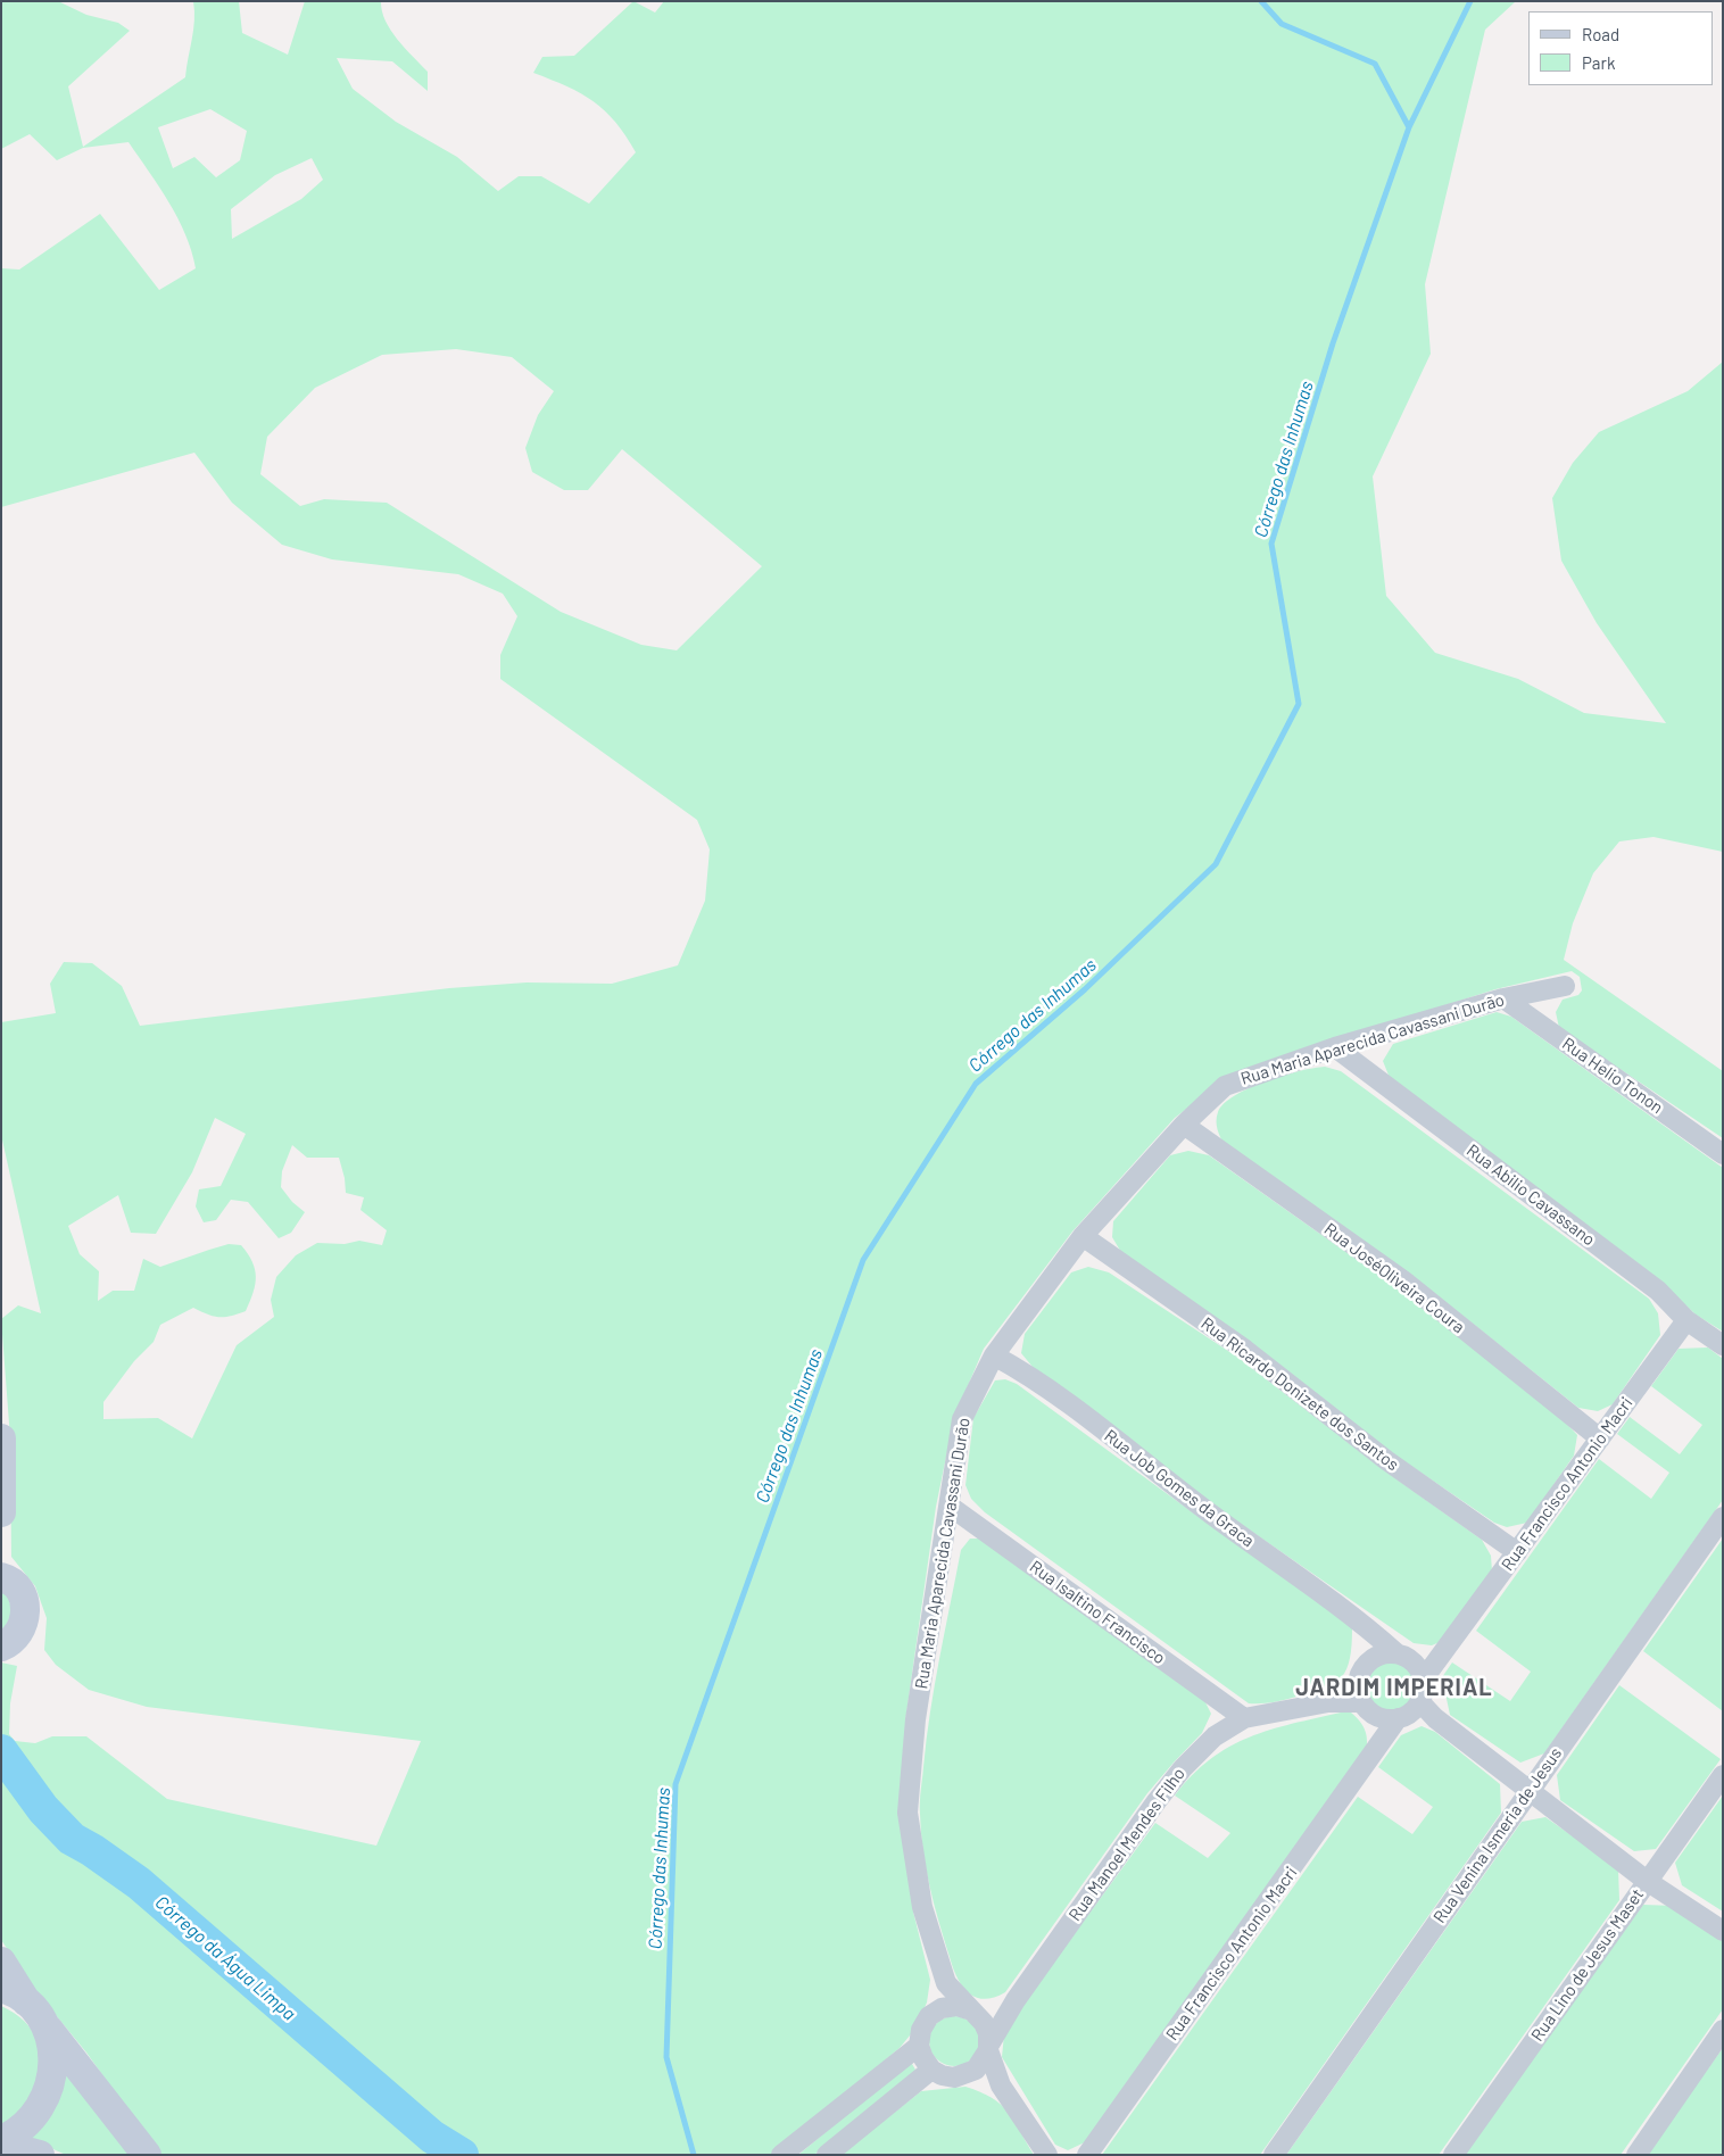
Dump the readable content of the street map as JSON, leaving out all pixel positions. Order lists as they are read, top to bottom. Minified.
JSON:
{"streets":{"street":["Rua Maria Aparecida Cavassani Durão","Rua Helio Tonon","Rua Abilio Cavassano","Rua JoséOliveira Coura","Rua Ricardo Donizete dos Santos","Rua Francisco Antonio Macri","Rua Job Gomes da Graca","Rua Isaltino Francisco","Rua Venina Ismeria de Jesus","Rua Manoel Mendes Filho","Rua Lino de Jesus Maset"]},"crossings":[["Rua Maria Aparecida Cavassani Durão","Rua Helio Tonon"],["Rua Maria Aparecida Cavassani Durão","Rua Abilio Cavassano"],["Rua Maria Aparecida Cavassani Durão","Rua JoséOliveira Coura"],["Rua Maria Aparecida Cavassani Durão","Rua Ricardo Donizete dos Santos"],["Rua Maria Aparecida Cavassani Durão","Rua Job Gomes da Graca"],["Rua Maria Aparecida Cavassani Durão","Rua Isaltino Francisco"],["Rua Maria Aparecida Cavassani Durão","Rua Manoel Mendes Filho"],["Rua Abilio Cavassano","Rua Francisco Antonio Macri"],["Rua JoséOliveira Coura","Rua Francisco Antonio Macri"],["Rua Ricardo Donizete dos Santos","Rua Francisco Antonio Macri"],["Rua Francisco Antonio Macri","Rua Job Gomes da Graca"],["Rua Francisco Antonio Macri","Rua Manoel Mendes Filho"],["Rua Job Gomes da Graca","Rua Manoel Mendes Filho"],["Rua Isaltino Francisco","Rua Manoel Mendes Filho"]],"districts":["JARDIM IMPERIAL"],"water":["Córrego das Inhumas","Córrego da Água Limpa"],"legend":["Road","Park"]}
